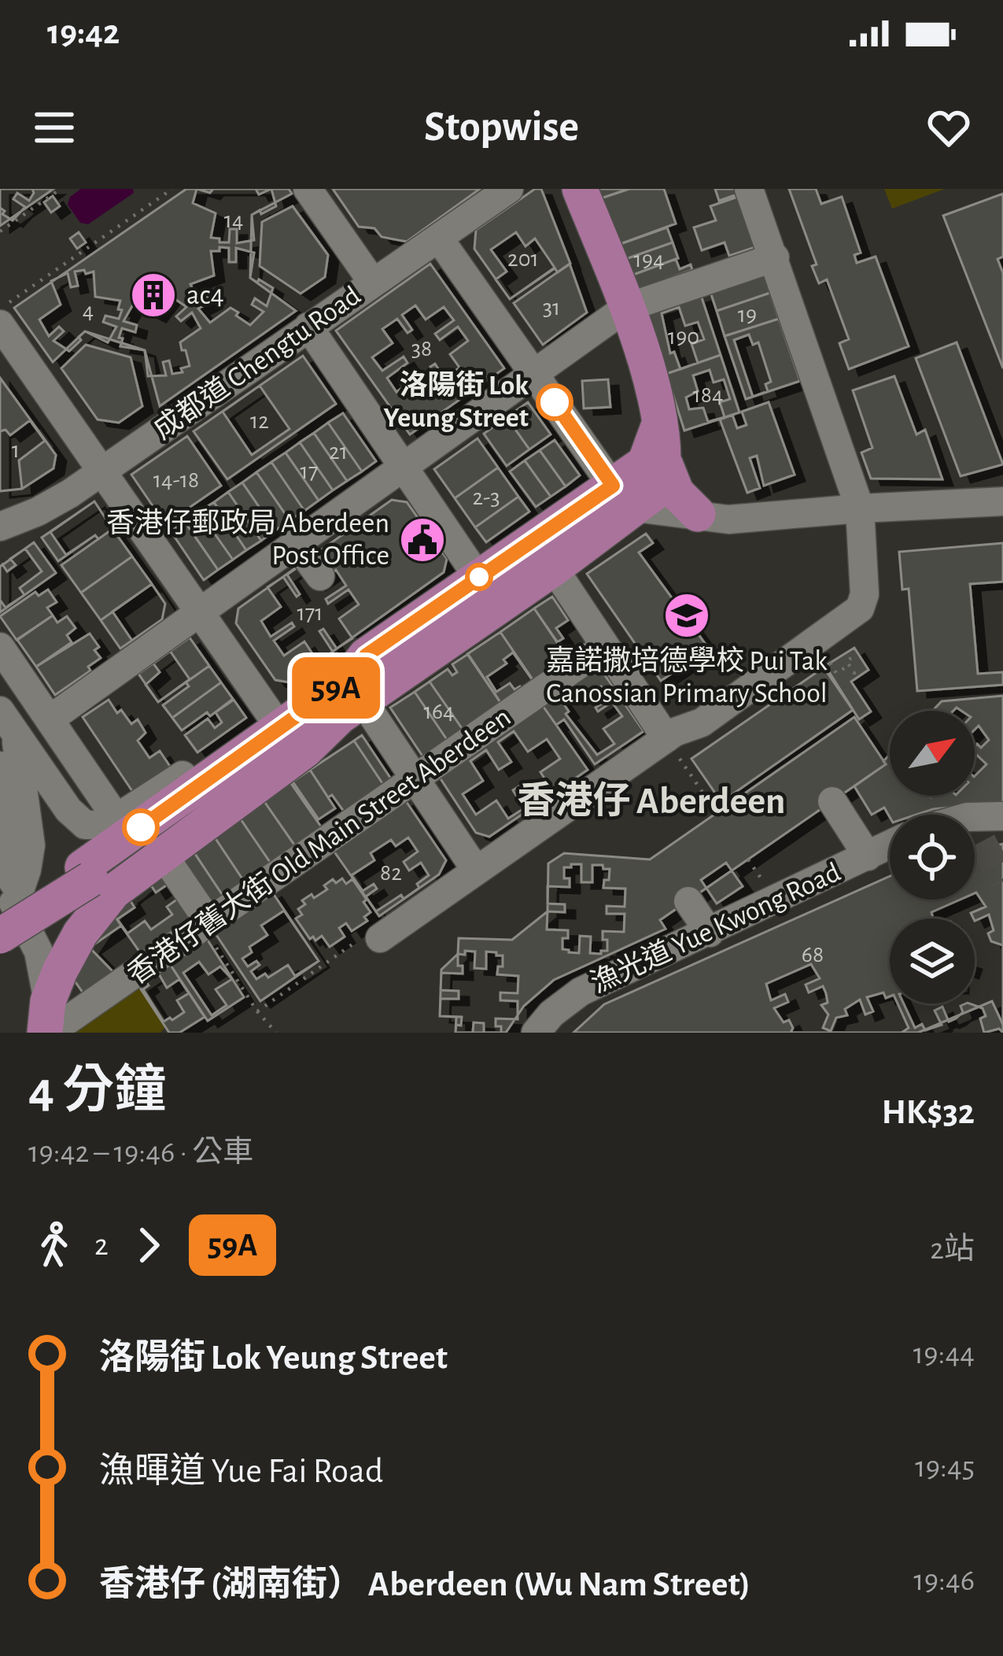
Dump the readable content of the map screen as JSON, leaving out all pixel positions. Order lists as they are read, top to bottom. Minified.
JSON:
{"streets":{"street":["成都道 Chengtu Road","香港仔舊大街 Old Main Street Aberdeen","漁光道 Yue Kwong Road"]},"districts":["香港仔 Aberdeen"],"places":{"building":["ac4"],"other":["洛陽街 Lok Yeung Street"],"public building":["香港仔郵政局 Aberdeen Post Office"],"school or university":["嘉諾撒培德學校 Pui Tak Canossian Primary School"]},"lines":["bus line 59A"],"house_numbers":["14","201","194","31","4","19","190","38","184","12","1","21","17","14-18","2-3","171","164","82","68"],"north":"top right","page":{"status":"19:42","header":"Stopwise","on_map":"59A","heading":["4 分鐘","19:42 – 19:46 · 公車","HK$32"],"legs":["2","59A","2站"],"list":[{"name":"洛陽街 Lok Yeung Street","value":"19:44"},{"name":"漁暉道 Yue Fai Road","value":"19:45"},{"name":"香港仔 (湖南街） Aberdeen (Wu Nam Street)","value":"19:46"}]}}
